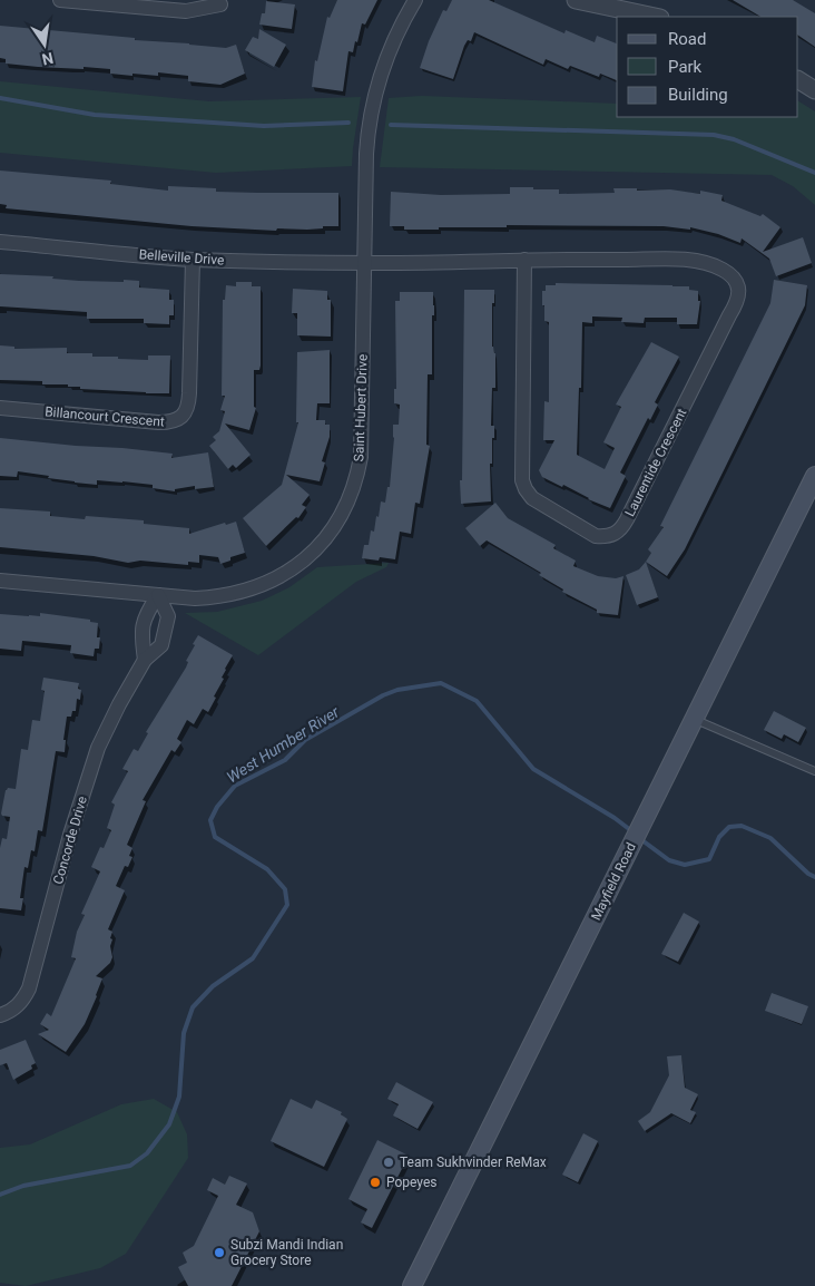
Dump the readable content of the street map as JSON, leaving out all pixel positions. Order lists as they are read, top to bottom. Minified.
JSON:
{"streets":{"main road":["Mayfield Road"],"street":["Belleville Drive","Saint Hubert Drive","Billancourt Crescent","Laurentide Crescent","Concorde Drive"]},"crossings":[["Belleville Drive","Saint Hubert Drive"],["Belleville Drive","Billancourt Crescent"],["Belleville Drive","Laurentide Crescent"],["Saint Hubert Drive","Laurentide Crescent"],["Saint Hubert Drive","Concorde Drive"]],"water":["West Humber River"],"places":["Team Sukhvinder ReMax","Popeyes","Subzi Mandi Indian Grocery Store"],"legend":["Road","Park","Building"],"north":"bottom"}
